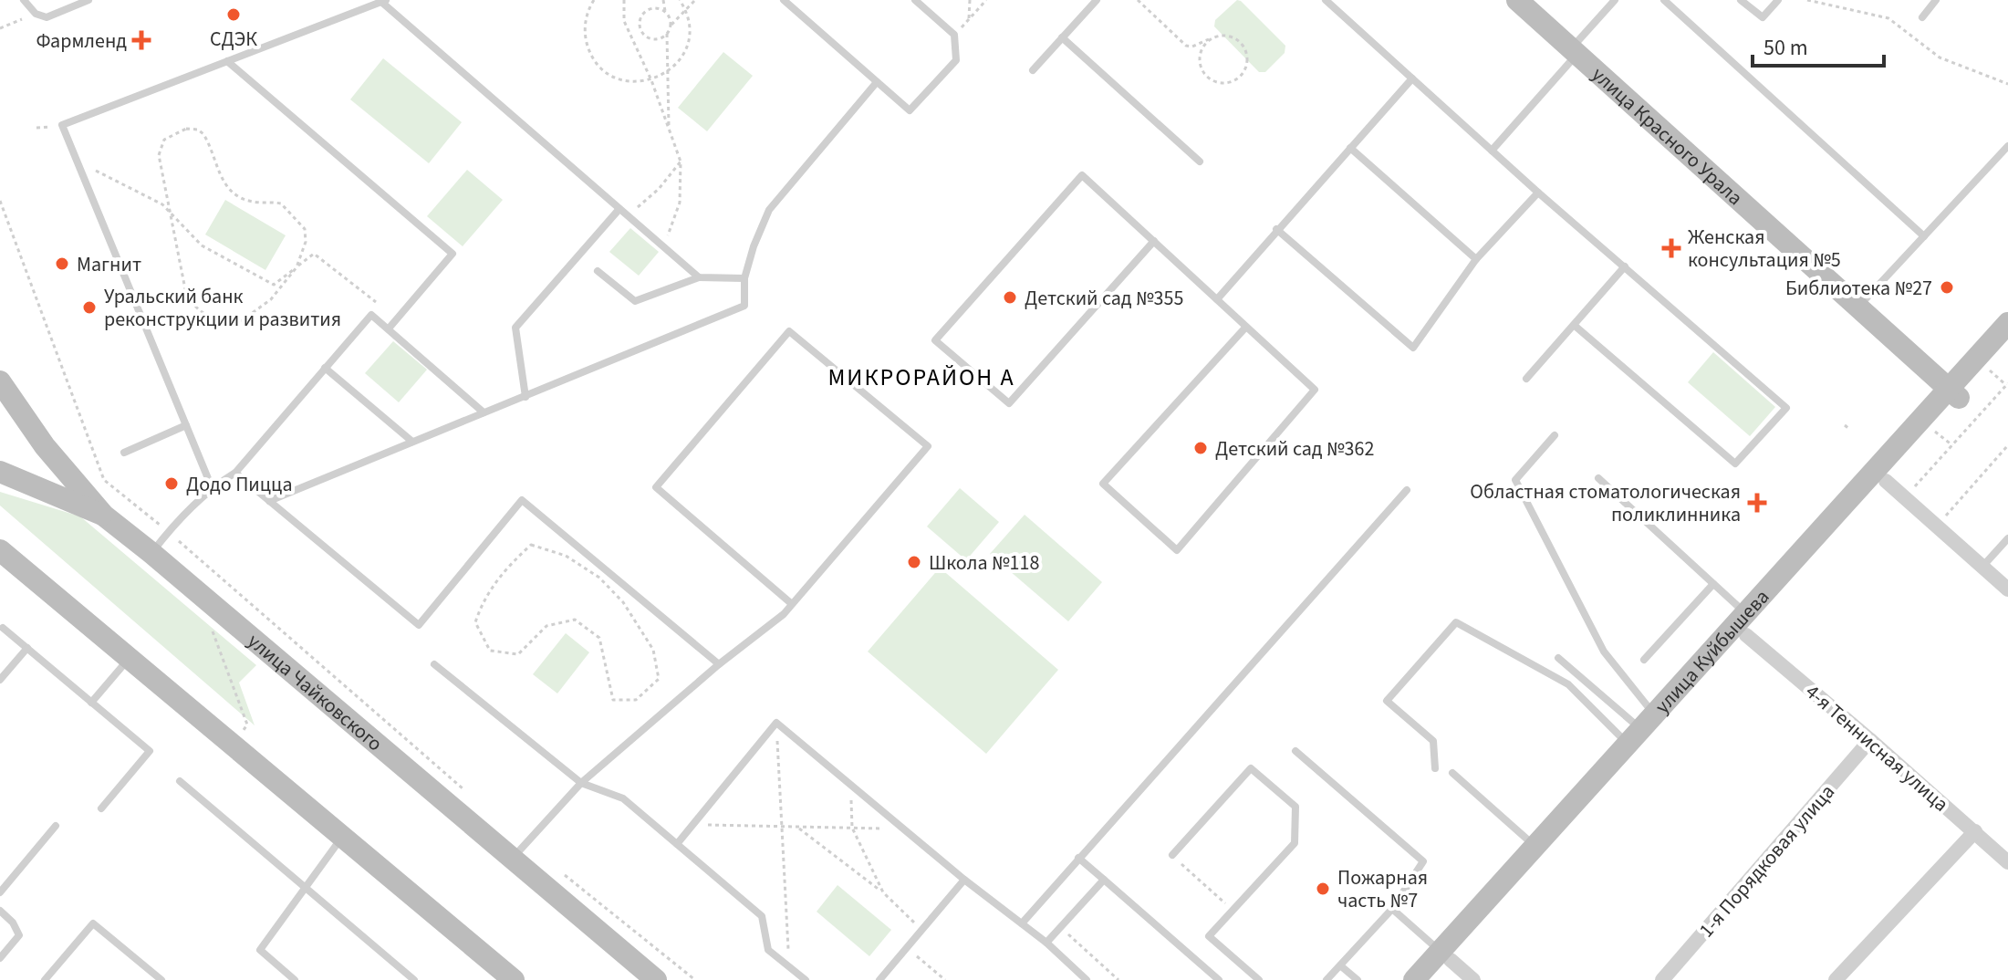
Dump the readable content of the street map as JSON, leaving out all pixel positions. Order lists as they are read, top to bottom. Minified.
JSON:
{"streets":{"main road":["улица Красного Урала","улица Куйбышева","улица Чайковского"],"street":["4-я Теннисная улица","1-я Порядковая улица"]},"crossings":[["улица Красного Урала","улица Куйбышева"],["улица Куйбышева","4-я Теннисная улица"],["4-я Теннисная улица","1-я Порядковая улица"]],"districts":["МИКРОРАЙОН А"],"places":{"other":["СДЭК","Магнит","Библиотека №27","Детский сад №355","Уральский банк реконструкции и развития","Детский сад №362","Додо Пицца","Школа №118","Пожарная часть №7"],"health":["Фармленд","Женская консультация №5","Областная стоматологическая поликлинника"]},"scale_bar":"50 m"}
